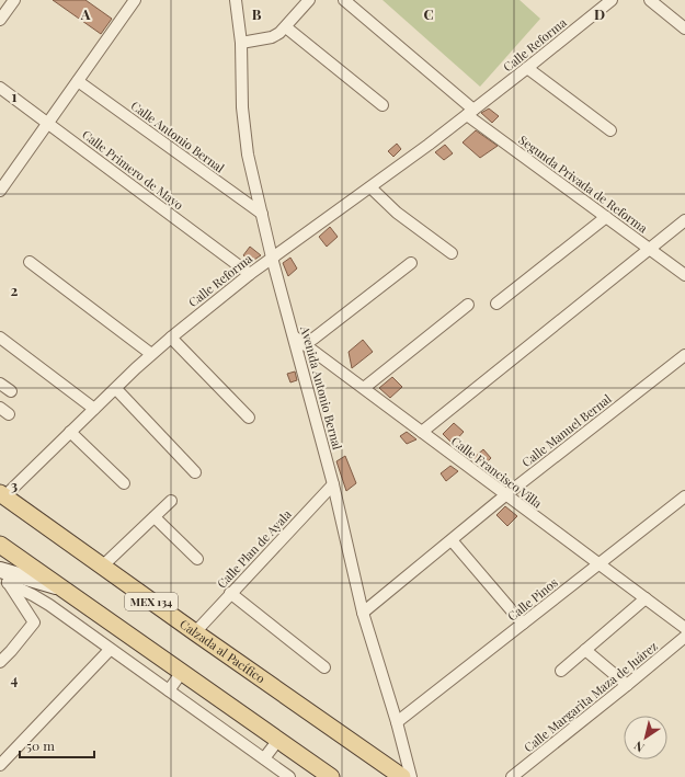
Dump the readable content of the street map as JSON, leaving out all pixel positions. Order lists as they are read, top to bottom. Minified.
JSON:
{"streets":{"main road":["MEX 134","Calzada al Pacífico"],"street":["Calle Reforma","Calle Antonio Bernal","Calle Primero de Mayo","Segunda Privada de Reforma","Avenida Antonio Bernal","Calle Manuel Bernal","Calle Francisco Villa","Calle Plan de Ayala","Calle Pinos","Calle Margarita Maza de Juárez"]},"crossings":[["Calle Reforma","Calle Primero de Mayo"],["Calle Reforma","Segunda Privada de Reforma"],["Calle Reforma","Avenida Antonio Bernal"],["Calle Reforma","Calzada al Pacífico"],["Calle Antonio Bernal","Avenida Antonio Bernal"],["Avenida Antonio Bernal","Calle Manuel Bernal"],["Avenida Antonio Bernal","Calle Francisco Villa"],["Avenida Antonio Bernal","Calle Plan de Ayala"],["Avenida Antonio Bernal","Calle Pinos"],["Calle Manuel Bernal","Calle Francisco Villa"],["Calle Francisco Villa","Calle Pinos"],["Calle Plan de Ayala","Calzada al Pacífico"]],"scale_bar":"50 m","north":"bottom left","grid":{"columns":["A","B","C","D"],"rows":["1","2","3","4"]}}
